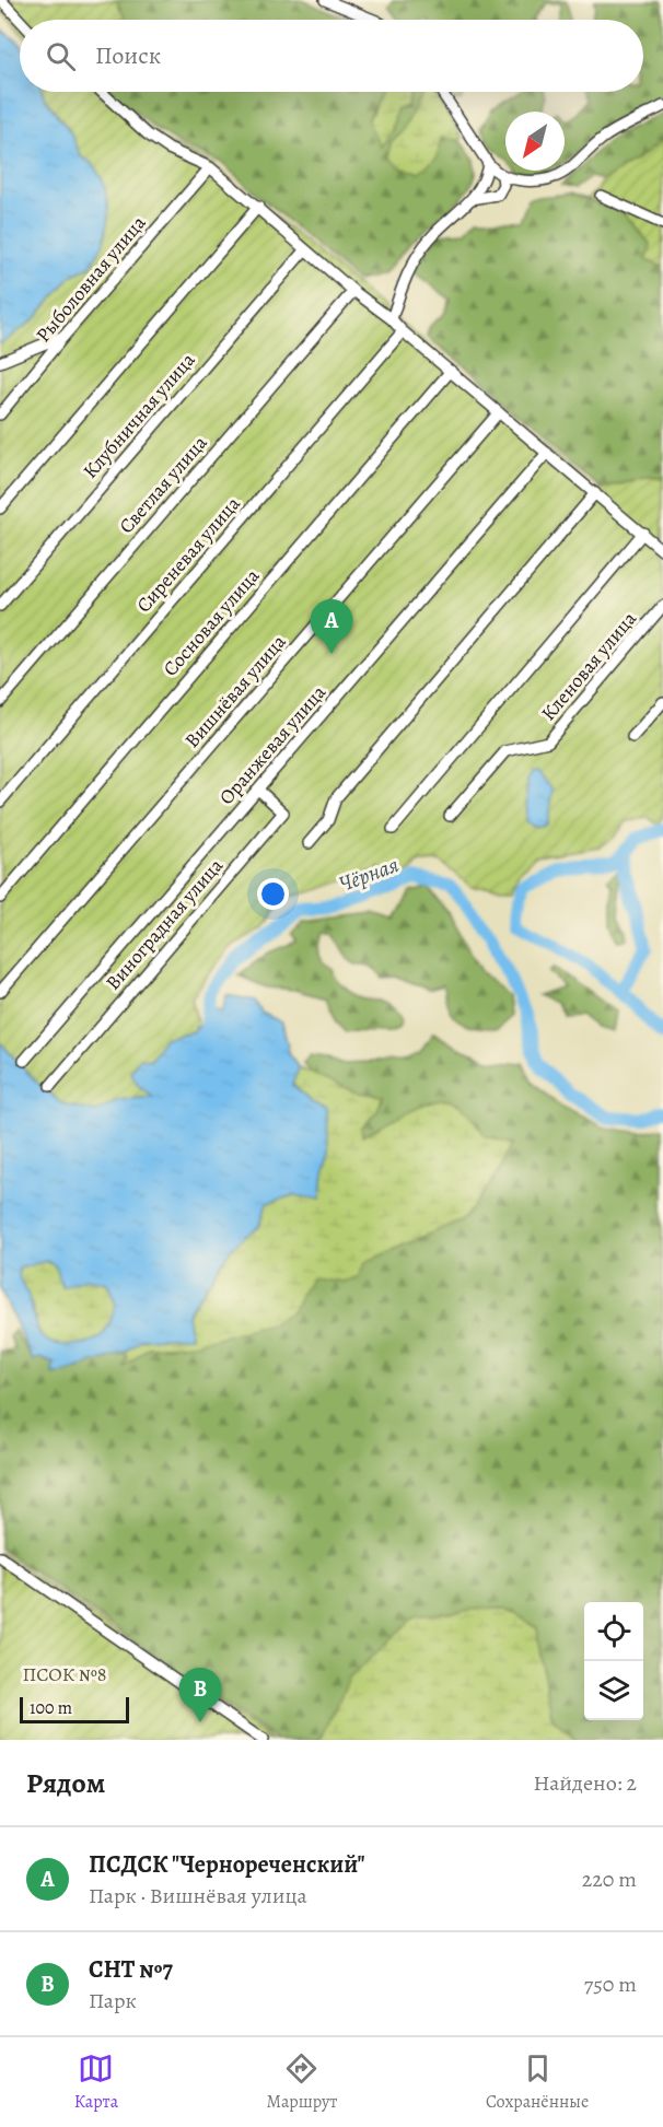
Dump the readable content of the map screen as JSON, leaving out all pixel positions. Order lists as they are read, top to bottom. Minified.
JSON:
{"streets":{"street":["Рыболовная улица","Клубничная улица","Светлая улица","Сиреневая улица","Сосновая улица","Кленовая улица","Вишнёвая улица","Оранжевая улица","Виноградная улица"]},"crossings":[["Оранжевая улица","Виноградная улица"]],"water":["Чёрная"],"parks":["ПСОК №8"],"scale_bar":"100 m","north":"bottom left","page":{"search":"Поиск","pins":["A","B"],"scale":"100 m","heading":["Рядом","Найдено: 2"],"list":[{"mark":"A","name":"ПСДСК \"Чернореченский\"","note":"Парк · Вишнёвая улица","value":"220 m"},{"mark":"B","name":"СНТ №7","note":"Парк","value":"750 m"}],"nav":["Карта","Маршрут","Сохранённые"]}}
